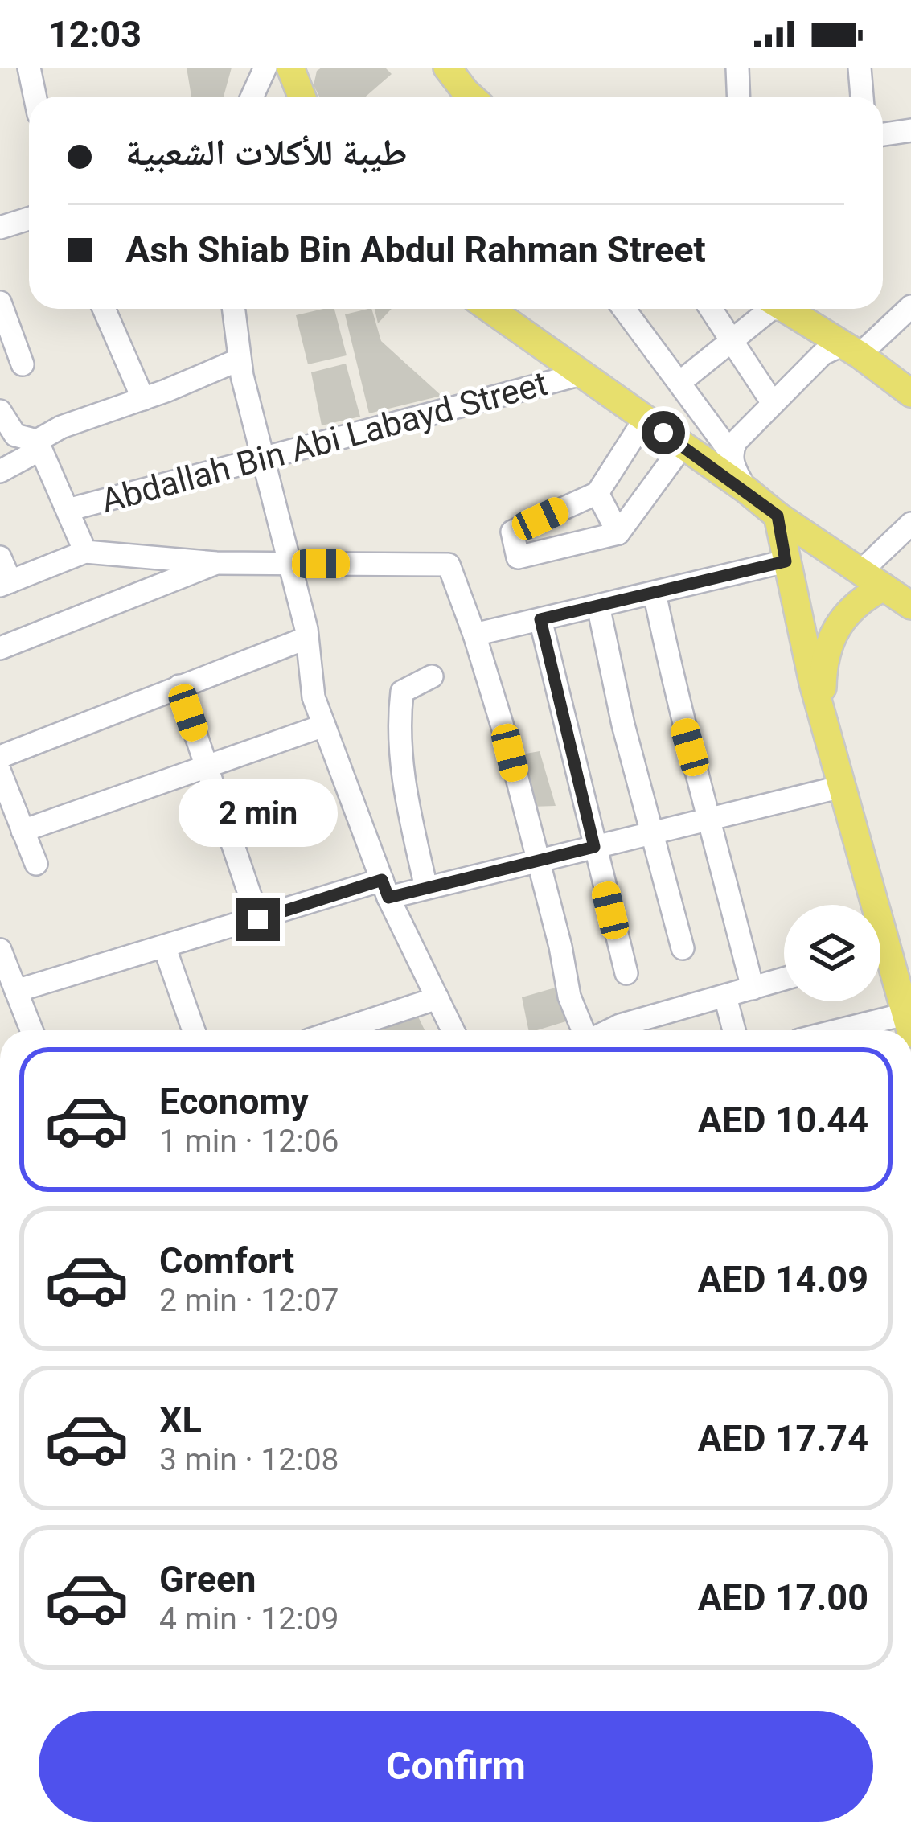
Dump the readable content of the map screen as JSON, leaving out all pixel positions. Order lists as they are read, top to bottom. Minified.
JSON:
{"streets":{"street":["Abdallah Bin Abi Labayd Street"]},"page":{"status":"12:03","banner":["طيبة للأكلات الشعبية","Ash Shiab Bin Abdul Rahman Street"],"bubble":"2 min","list":[{"name":"Economy","note":"1 min · 12:06","value":"AED 10.44"},{"name":"Comfort","note":"2 min · 12:07","value":"AED 14.09"},{"name":"XL","note":"3 min · 12:08","value":"AED 17.74"},{"name":"Green","note":"4 min · 12:09","value":"AED 17.00"}],"buttons":"Confirm"}}
